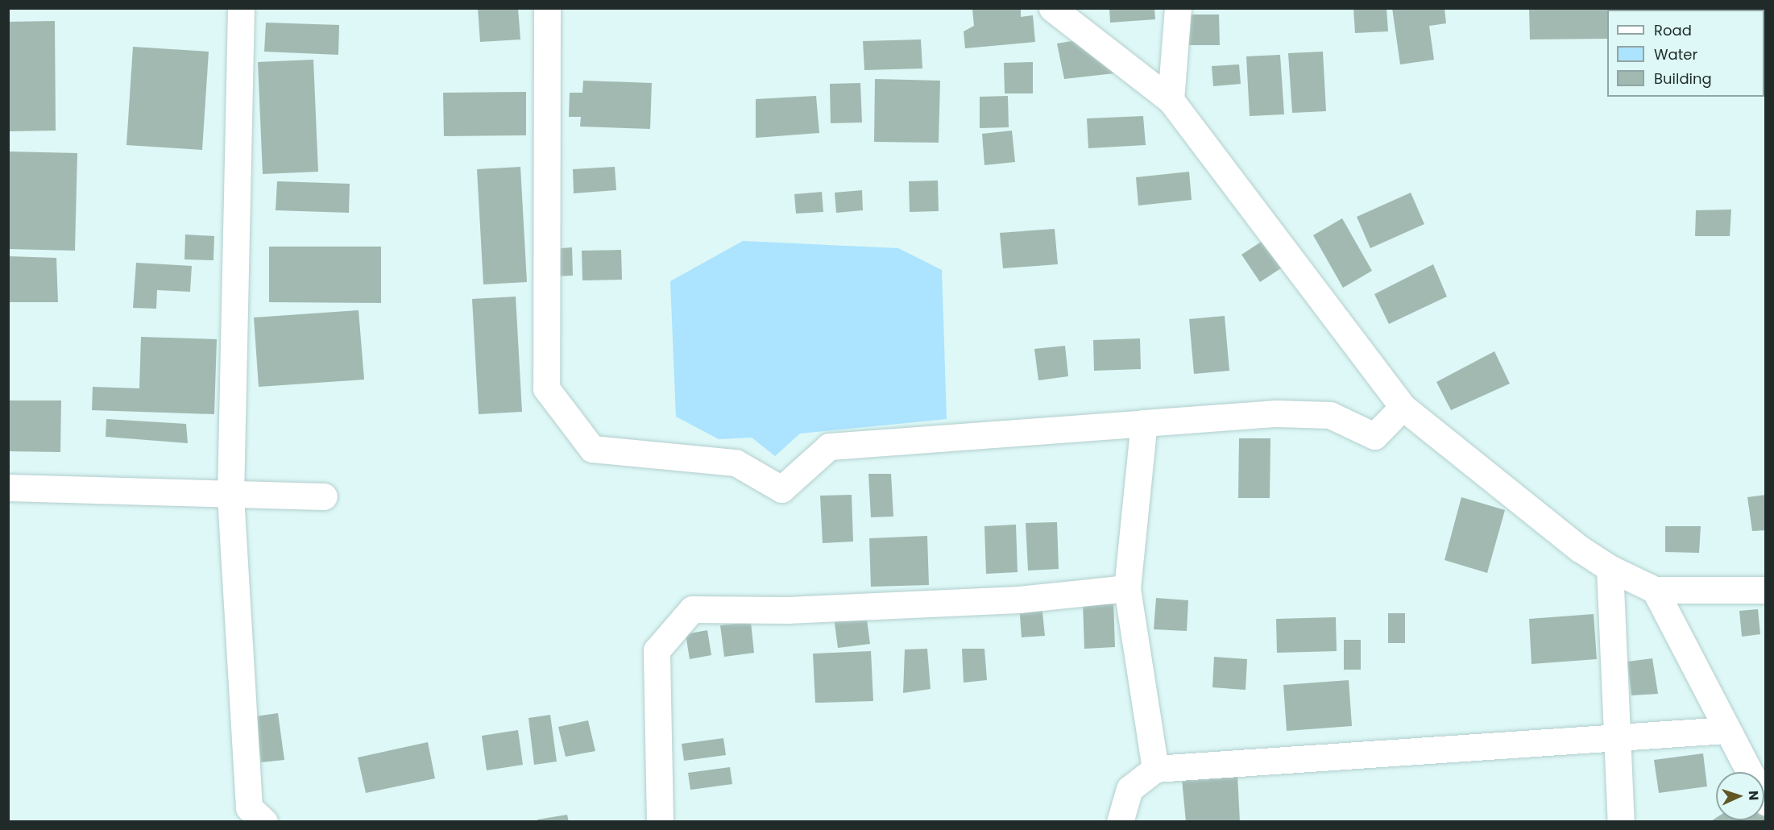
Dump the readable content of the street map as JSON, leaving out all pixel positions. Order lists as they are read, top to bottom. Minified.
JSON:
{"legend":["Road","Water","Building"],"north":"right"}
